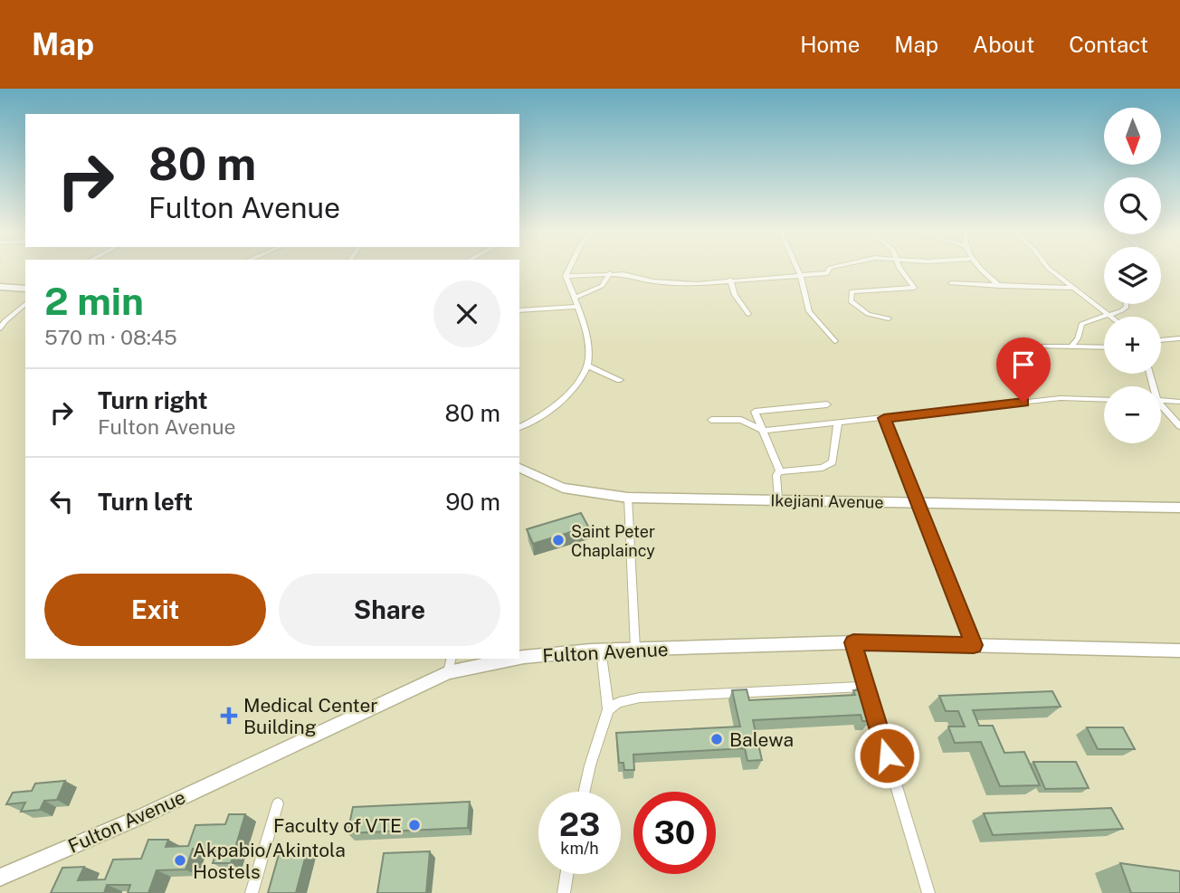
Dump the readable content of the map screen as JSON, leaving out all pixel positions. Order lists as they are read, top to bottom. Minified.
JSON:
{"streets":{"street":["Ikejiani Avenue","Fulton Avenue"]},"places":{"other":["Saint Peter Chaplaincy","Balewa","Faculty of VTE","Akpabio/Akintola Hostels"],"health":["Medical Center Building"]},"north":"bottom","page":{"header":"Map","nav":["Home","Map","About","Contact"],"map_buttons":["+","−"],"turn":["80 m","Fulton Avenue"],"heading":["2 min","570 m · 08:45"],"list":[{"name":"Turn right","note":"Fulton Avenue","value":"80 m"},{"name":"Turn left","value":"90 m"}],"buttons":["Exit","Share"],"speed":"23 km/h","limit":"30"}}
